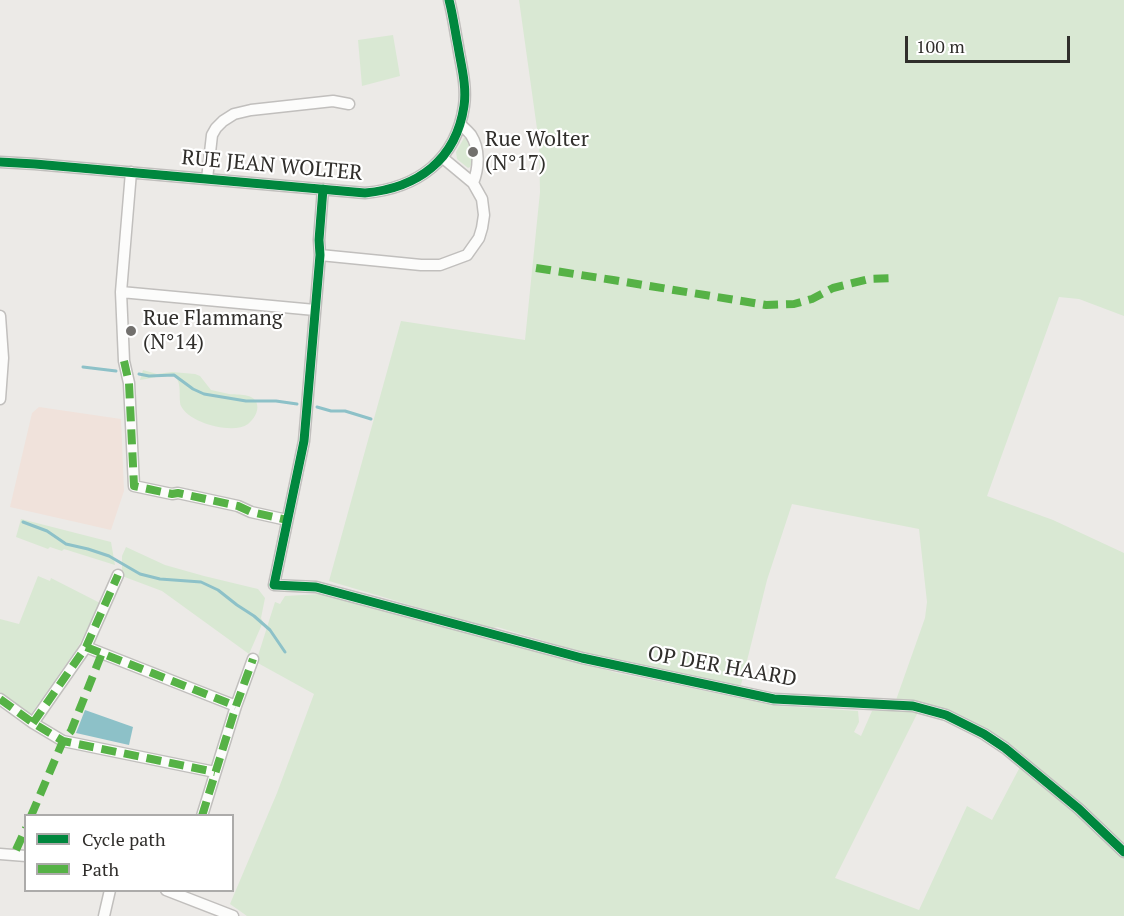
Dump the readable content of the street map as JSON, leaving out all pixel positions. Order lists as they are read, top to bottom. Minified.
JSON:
{"streets":{"street":["RUE JEAN WOLTER","OP DER HAARD"]},"places":["Rue Wolter (N°17)","Rue Flammang (N°14)"],"legend":["Cycle path","Path"],"scale_bar":"100 m"}
